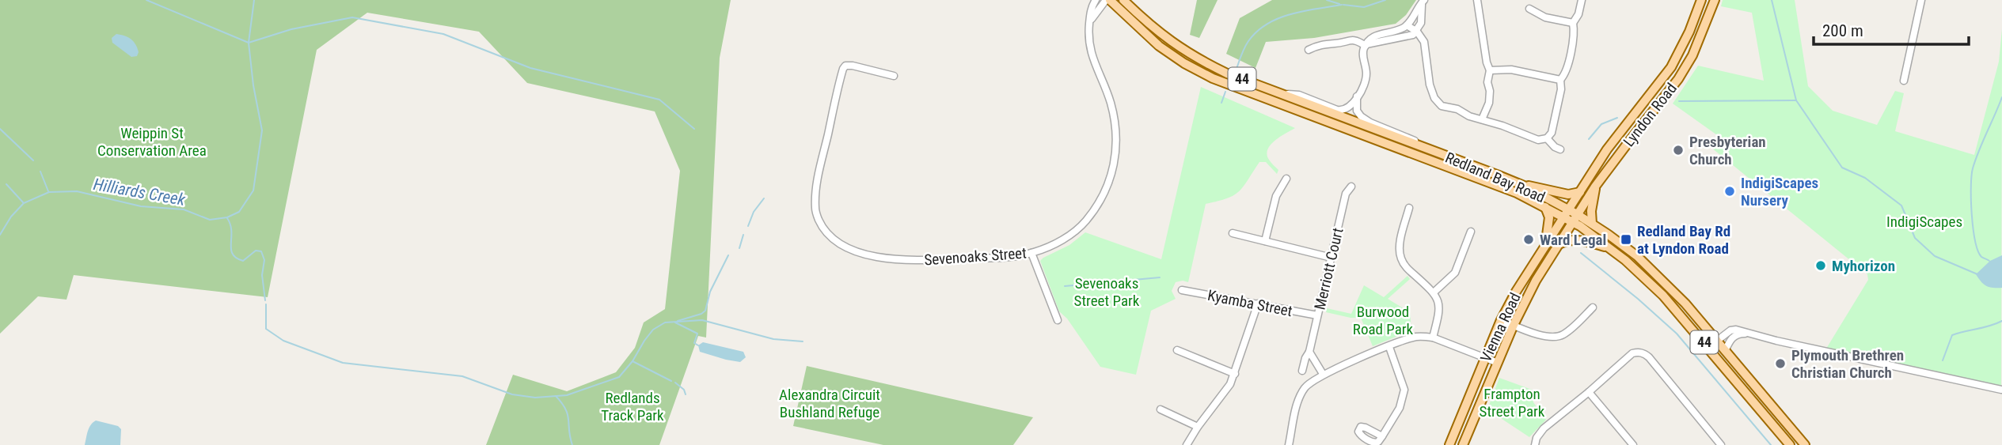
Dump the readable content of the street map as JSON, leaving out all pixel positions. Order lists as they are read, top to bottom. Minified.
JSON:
{"streets":{"main road":["44","Lyndon Road","Redland Bay Road","Vienna Road"],"street":["Sevenoaks Street","Merriott Court","Kyamba Street"]},"crossings":[["Lyndon Road","Redland Bay Road"],["Lyndon Road","Vienna Road"],["Redland Bay Road","Vienna Road"],["Merriott Court","Kyamba Street"]],"water":["Hilliards Creek"],"parks":["Weippin St Conservation Area","IndigiScapes","Sevenoaks Street Park","Burwood Road Park","Frampton Street Park","Alexandra Circuit Bushland Refuge","Redlands Track Park"],"places":{"other":["Presbyterian Church","IndigiScapes Nursery","Ward Legal","Myhorizon","Plymouth Brethren Christian Church"],"transit":["Redland Bay Rd at Lyndon Road"]},"scale_bar":"200 m"}
